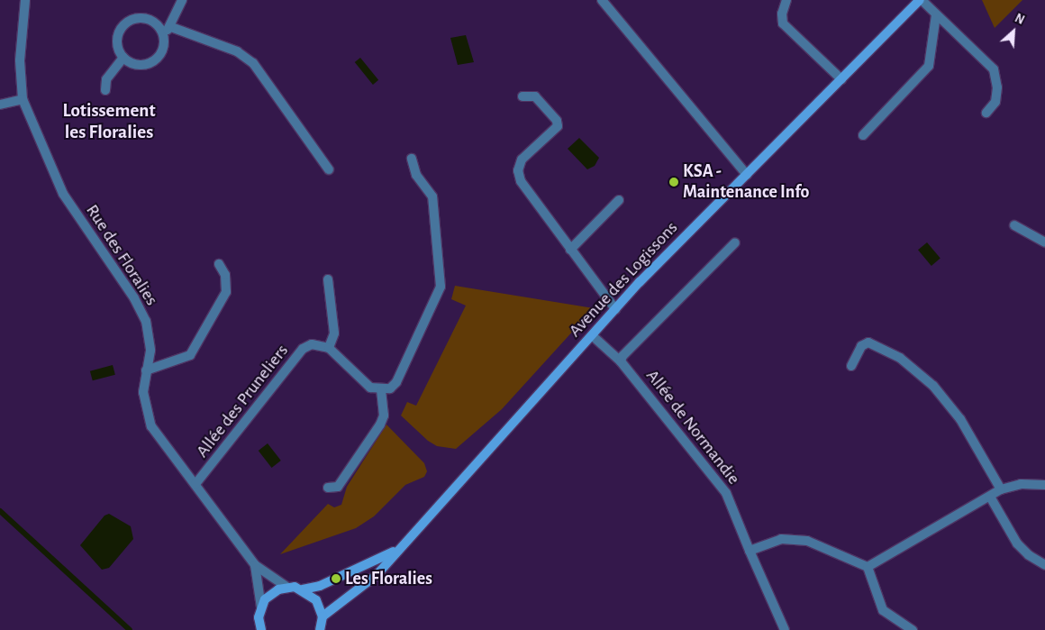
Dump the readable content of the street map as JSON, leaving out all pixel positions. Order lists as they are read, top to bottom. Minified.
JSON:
{"streets":{"main road":["Avenue des Logissons"],"street":["Rue des Floralies","Allée des Pruneliers","Allée de Normandie"]},"crossings":[["Rue des Floralies","Allée des Pruneliers"],["Avenue des Logissons","Allée de Normandie"]],"districts":["Lotissement les Floralies"],"places":["KSA - Maintenance Info","Les Floralies"],"north":"top right"}
